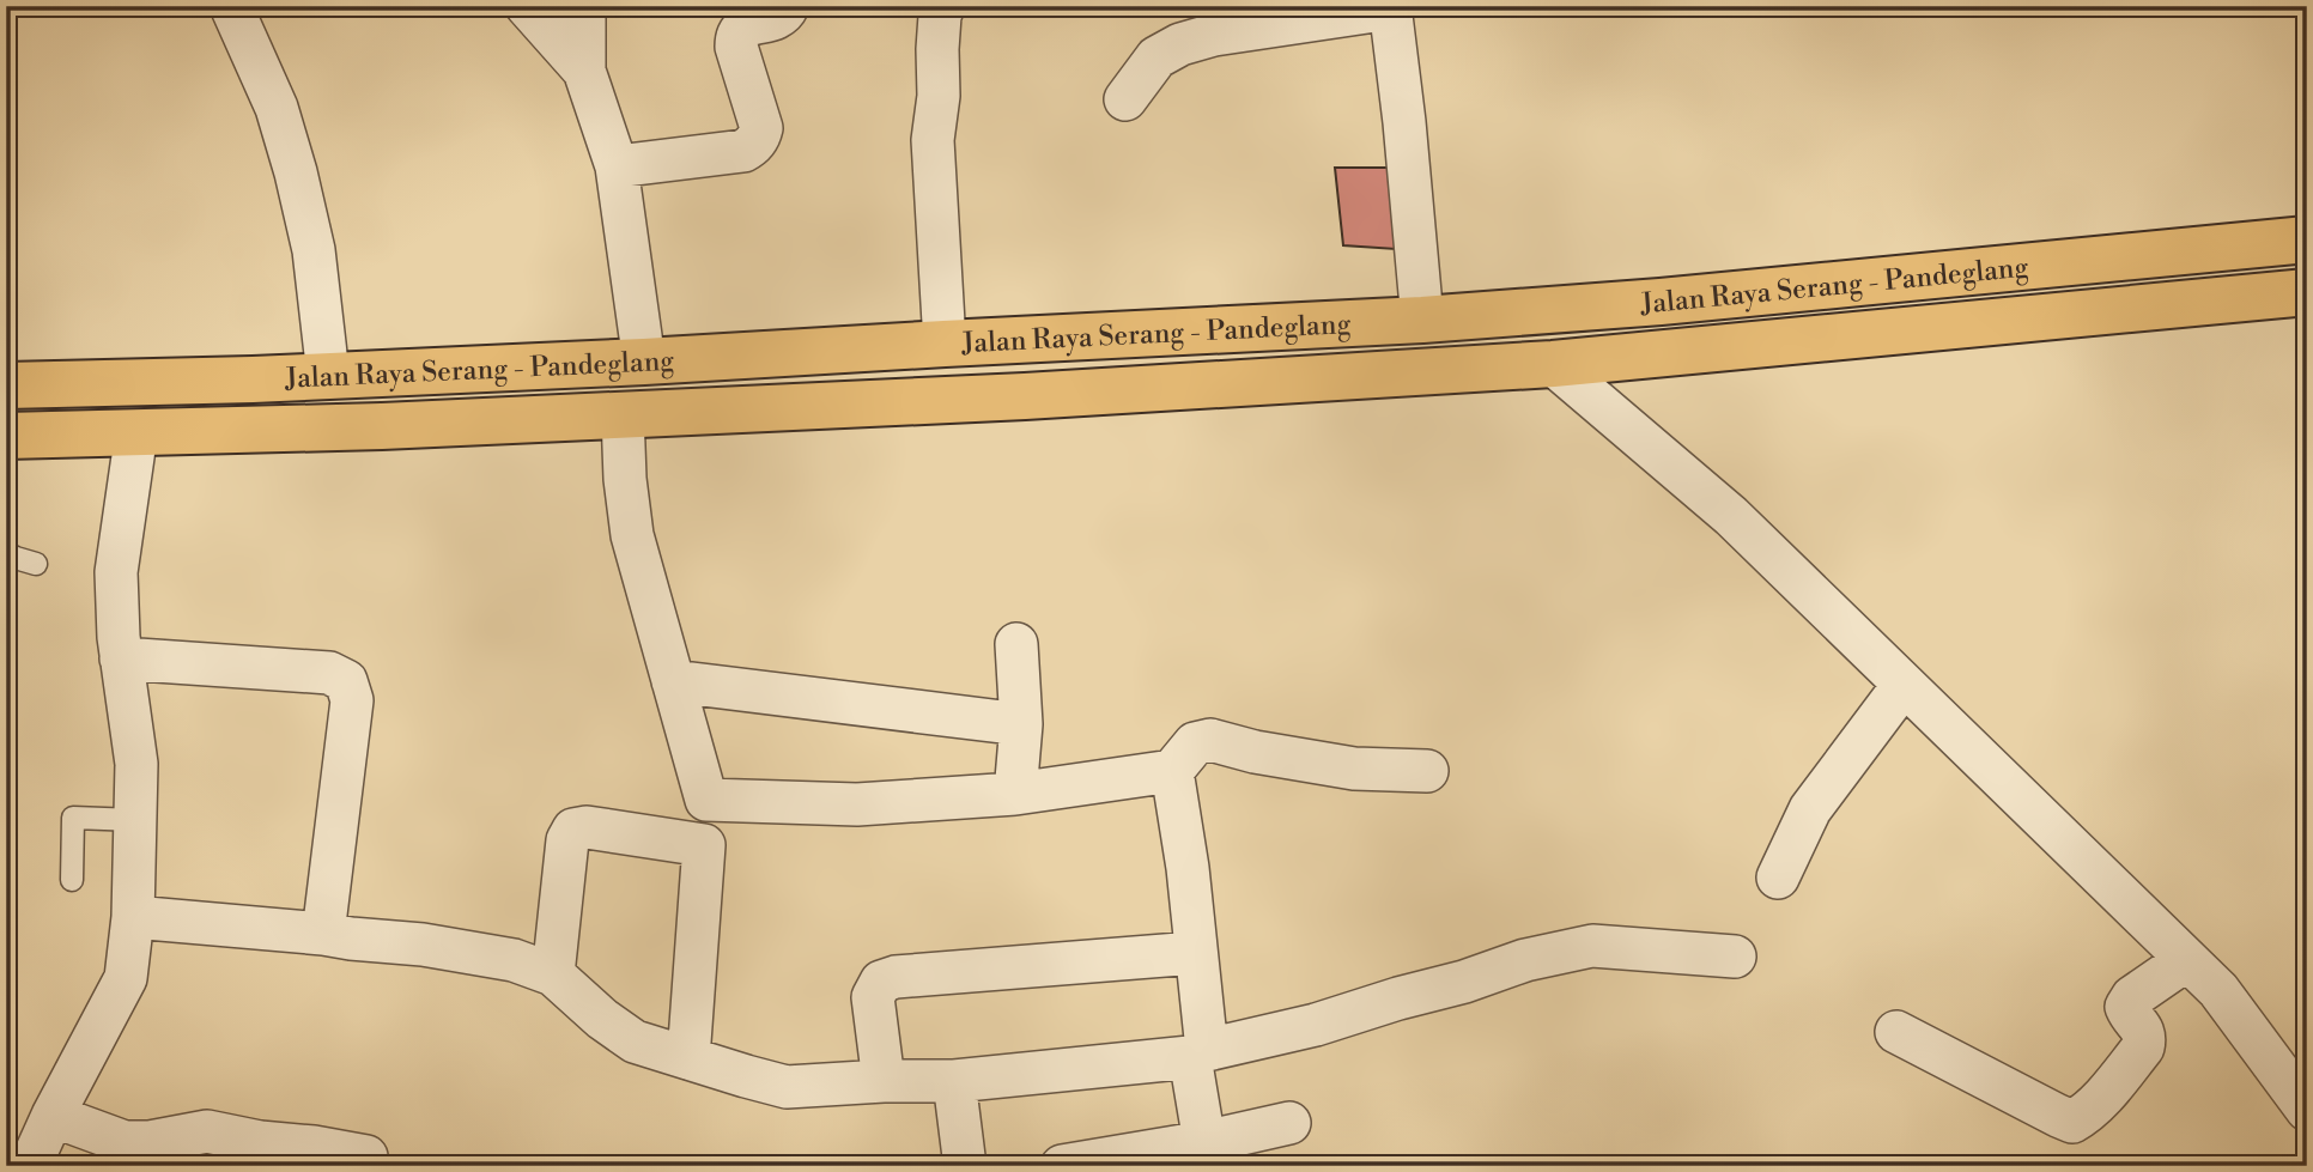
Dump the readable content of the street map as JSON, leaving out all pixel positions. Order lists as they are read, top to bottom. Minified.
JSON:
{"streets":{"highway":["Jalan Raya Serang - Pandeglang"]}}
